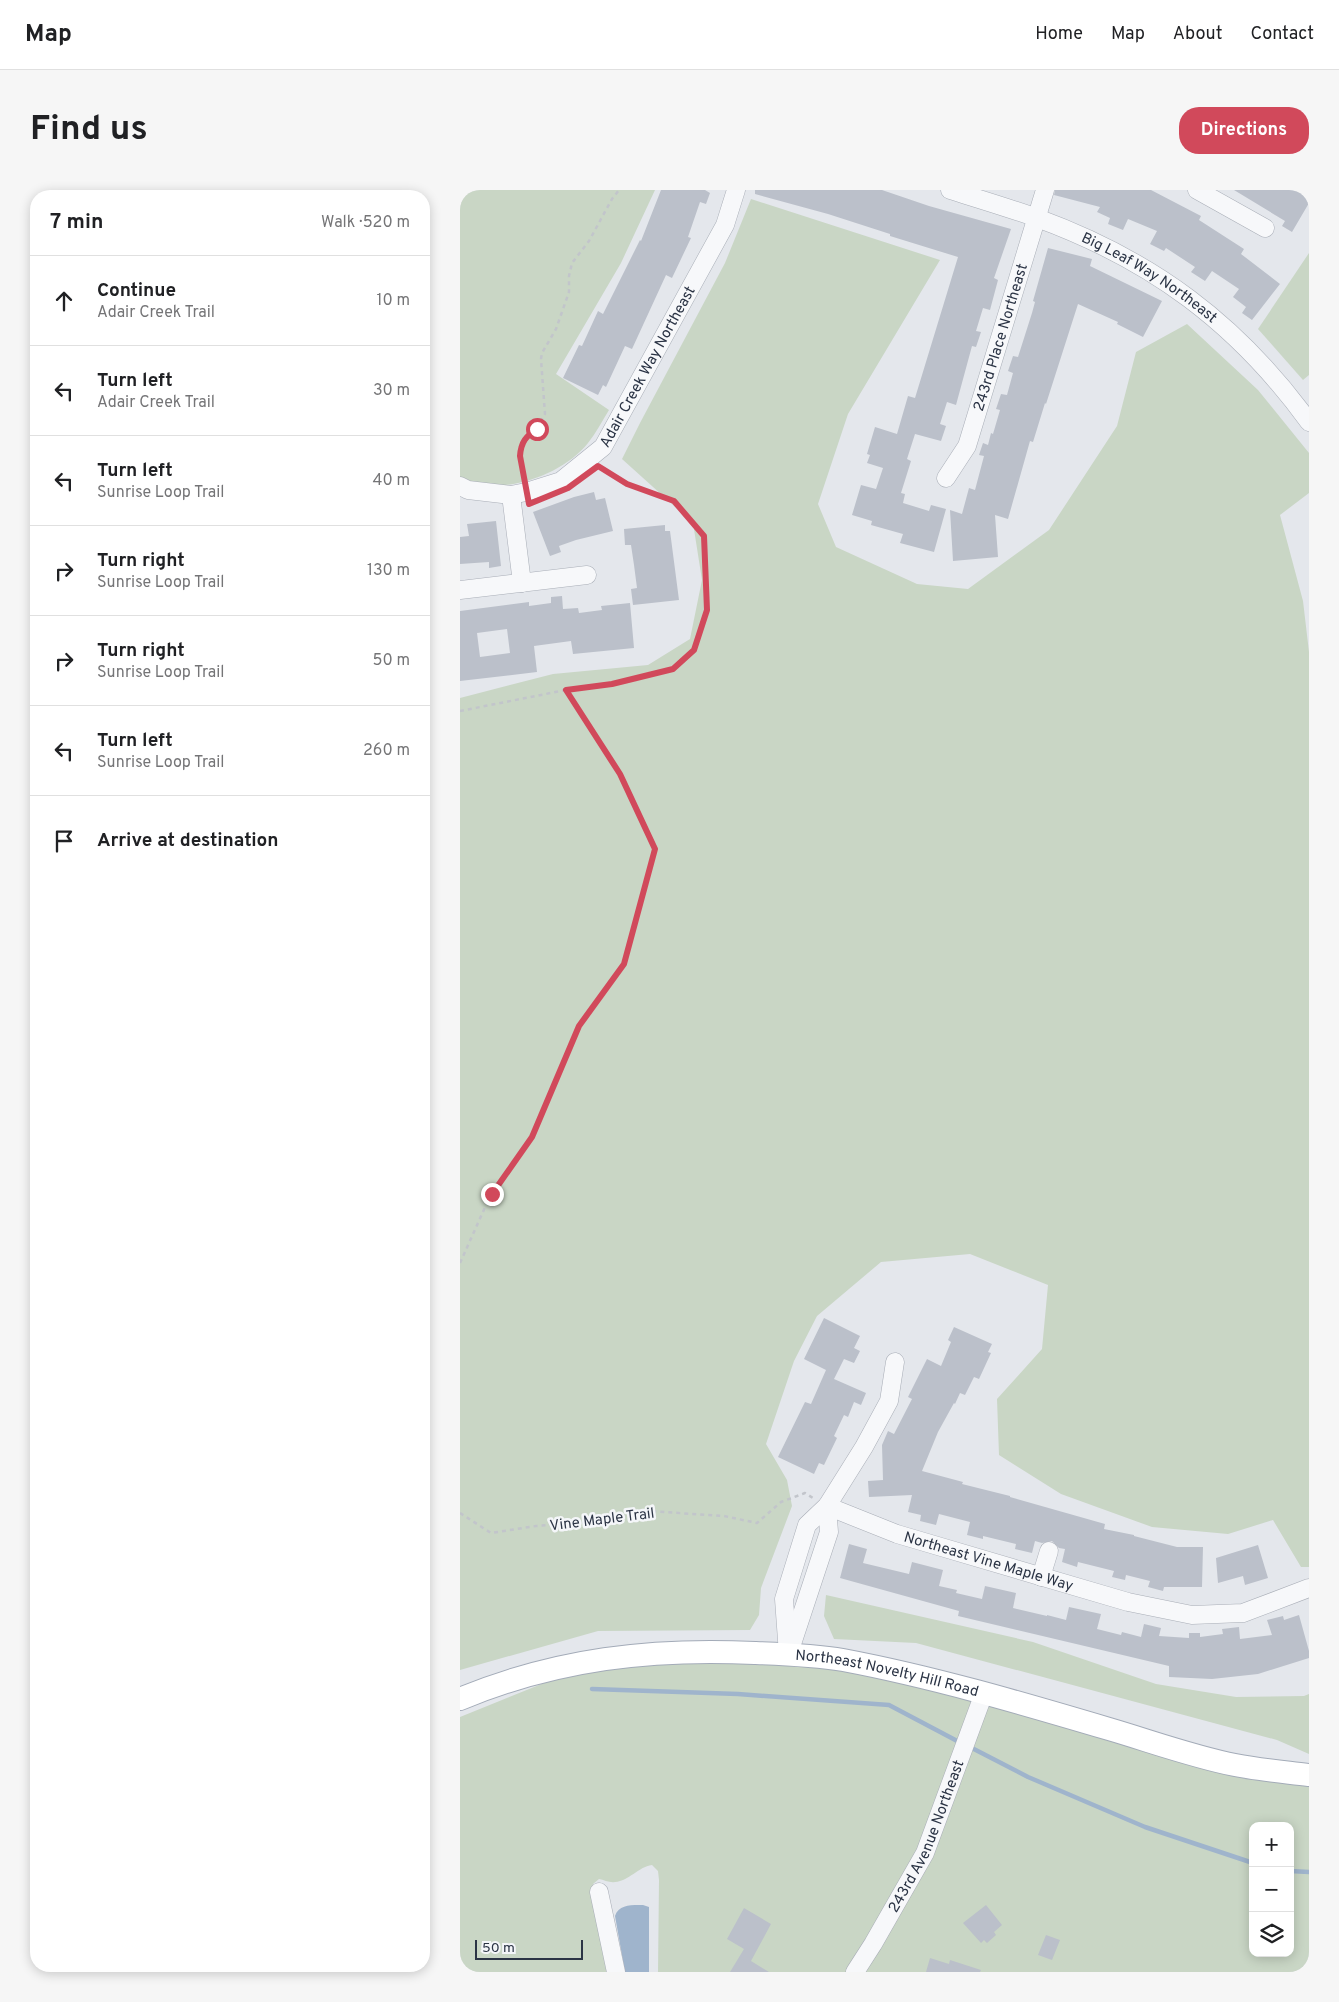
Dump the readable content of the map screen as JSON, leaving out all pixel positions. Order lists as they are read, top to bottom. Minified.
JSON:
{"streets":{"main road":["Northeast Novelty Hill Road"],"street":["Big Leaf Way Northeast","243rd Place Northeast","Adair Creek Way Northeast","Northeast Vine Maple Way","243rd Avenue Northeast"],"path":["Vine Maple Trail"]},"crossings":[["Big Leaf Way Northeast","243rd Place Northeast"],["Vine Maple Trail","Northeast Vine Maple Way"],["Northeast Novelty Hill Road","243rd Avenue Northeast"]],"scale_bar":"50 m","page":{"header":"Map","nav":["Home","Map","About","Contact"],"buttons":"Directions","title":"Find us","heading":["7 min","Walk · 520 m"],"list":[["Continue","Adair Creek Trail","10 m"],["Turn left","Adair Creek Trail","30 m"],["Turn left","Sunrise Loop Trail","40 m"],["Turn right","Sunrise Loop Trail","130 m"],["Turn right","Sunrise Loop Trail","50 m"],["Turn left","Sunrise Loop Trail","260 m"],"Arrive at destination"],"map_buttons":["+","−"],"scale":"50 m"}}
